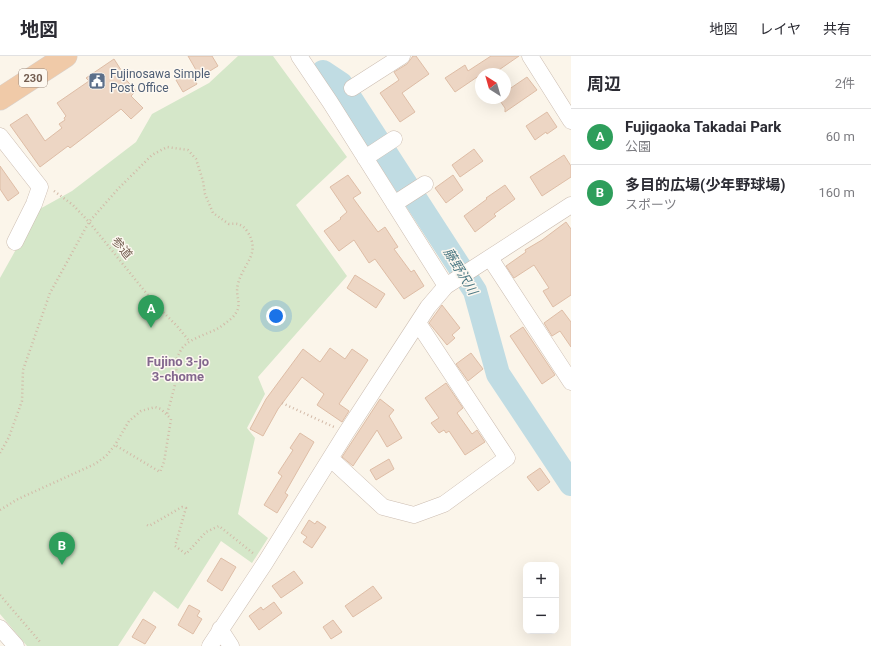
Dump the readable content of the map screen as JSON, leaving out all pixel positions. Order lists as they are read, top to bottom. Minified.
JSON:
{"streets":{"highway":["230"],"path":["参道"]},"districts":["Fujino 3-jo 3-chome"],"water":["藤野沢川"],"places":{"public building":["Fujinosawa Simple Post Office"]},"north":"top left","page":{"header":"地図","nav":["地図","レイヤ","共有"],"heading":["周辺","2件"],"list":[{"mark":"A","name":"Fujigaoka Takadai Park","note":"公園","value":"60 m"},{"mark":"B","name":"多目的広場(少年野球場)","note":"スポーツ","value":"160 m"}],"pins":["A","B"],"map_buttons":["+","−"]}}
